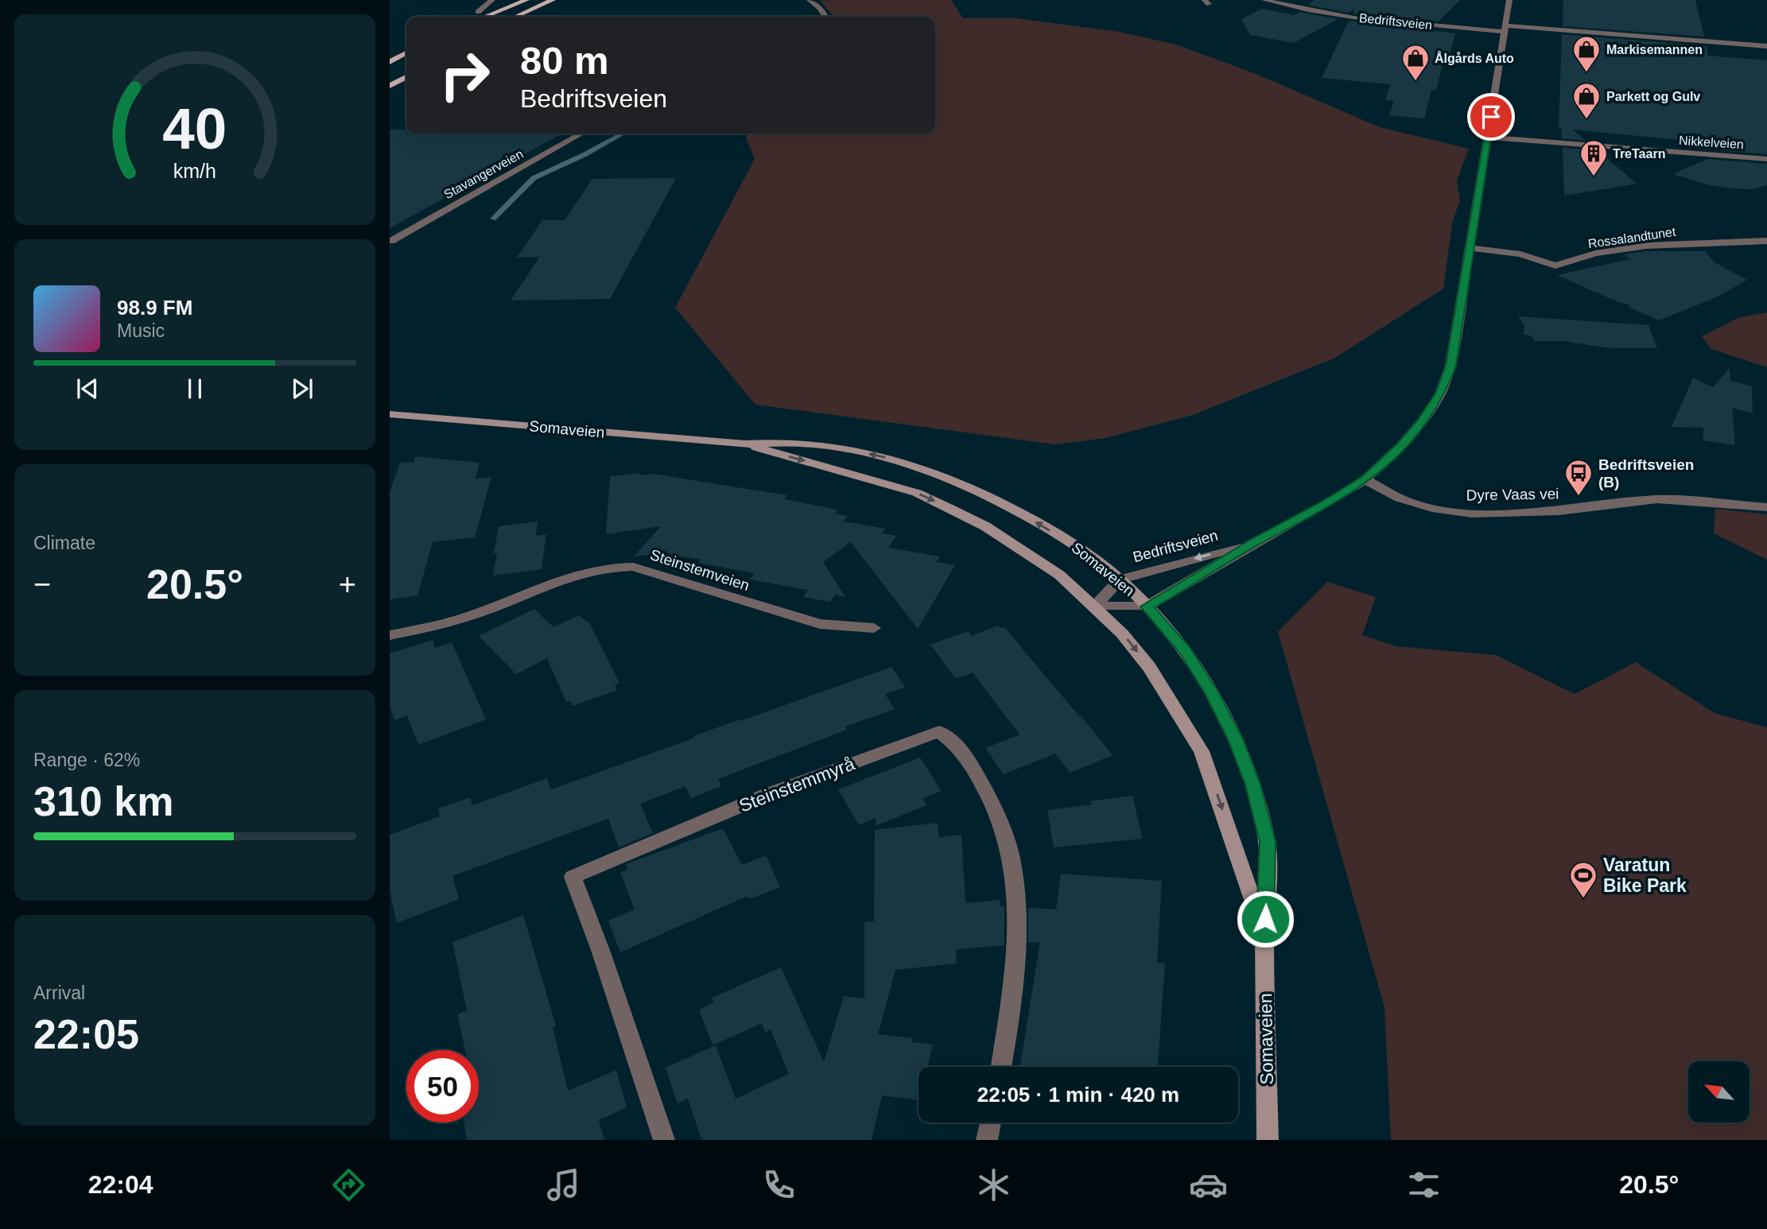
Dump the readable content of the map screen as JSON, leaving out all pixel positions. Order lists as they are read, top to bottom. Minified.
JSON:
{"streets":{"main road":["Somaveien"],"street":["Bedriftsveien","Nikkelveien","Stavangerveien","Rossalandtunet","Dyre Vaas vei","Steinstemveien","Steinstemmyrå"]},"crossings":[["Bedriftsveien","Nikkelveien"],["Bedriftsveien","Rossalandtunet"],["Bedriftsveien","Somaveien"],["Bedriftsveien","Dyre Vaas vei"]],"places":{"shop":["Markisemannen","Ålgårds Auto","Parkett og Gulv"],"building":["TreTaarn"],"bus stop":["Bedriftsveien (B)"],"sports":["Varatun Bike Park"]},"north":"top left","page":{"turn":["80 m","Bedriftsveien"],"song":["98.9 FM","Music"],"tile":["Climate",["Range · 62%","310 km"],["Arrival","22:05"]],"heat":["−","20.5°","+"],"limit":"50","trip":"22:05 · 1 min · 420 m","tabs":["22:04","20.5°"],"gauge":["40","km/h"]}}
